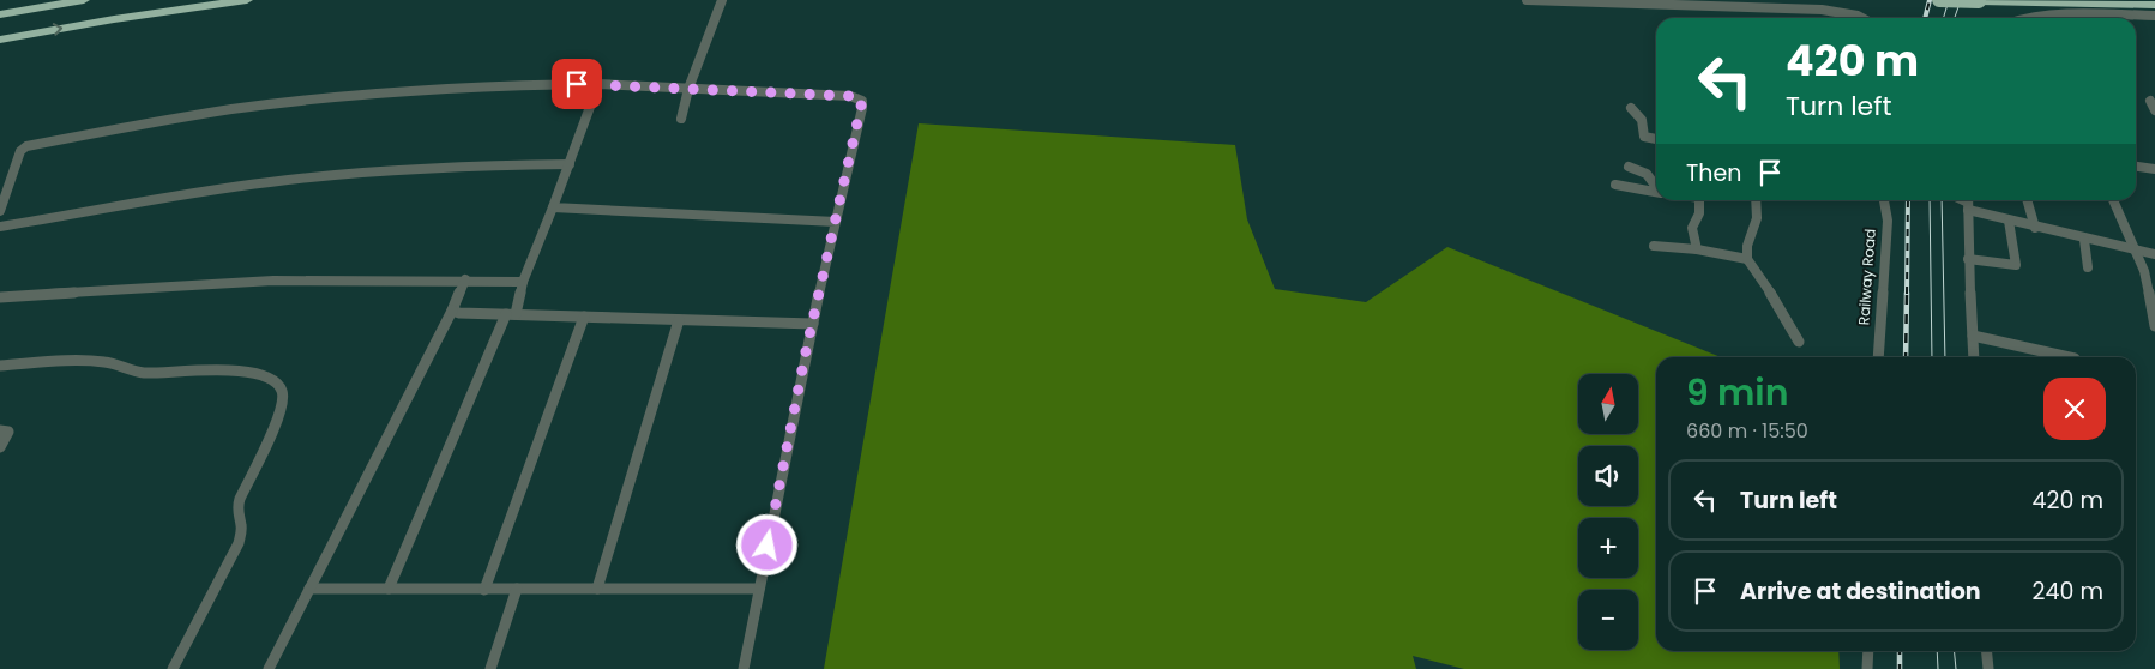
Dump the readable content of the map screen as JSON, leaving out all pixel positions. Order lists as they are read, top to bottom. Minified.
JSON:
{"streets":{"street":["Railway Road"]},"north":"top","page":{"turn":["420 m","Turn left"],"then":"Then","heading":["9 min","660 m · 15:50"],"map_buttons":["+","−"],"list":[{"name":"Turn left","value":"420 m"},{"name":"Arrive at destination","value":"240 m"}]}}
